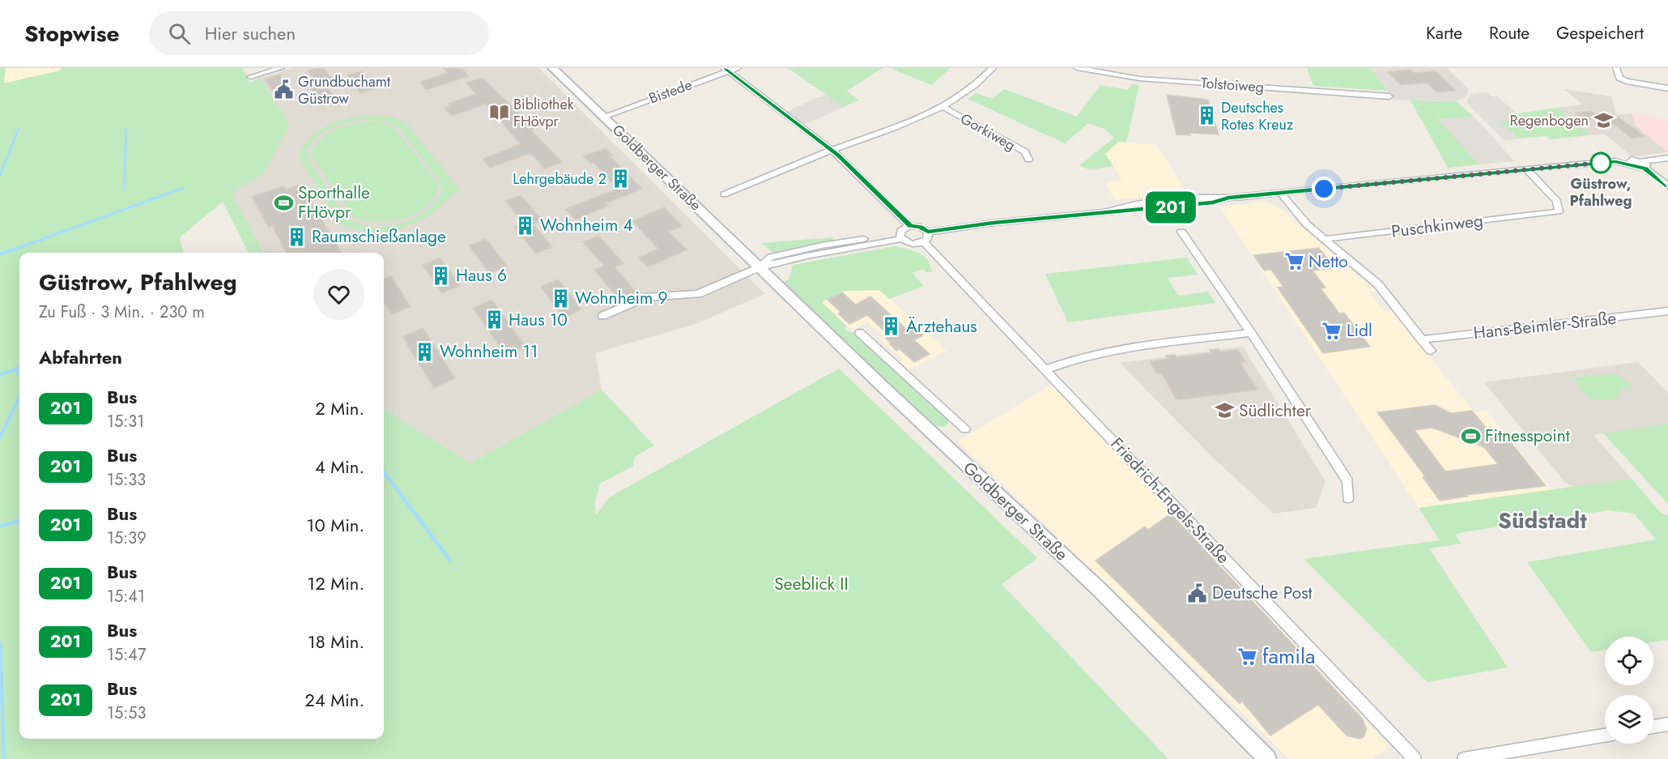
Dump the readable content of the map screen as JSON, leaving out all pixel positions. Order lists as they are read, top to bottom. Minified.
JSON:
{"streets":{"main road":["Goldberger Straße"],"street":["Tolstoiweg","Bistede","Gorkiweg","Puschkinweg","Hans-Beimler-Straße","Friedrich-Engels-Straße"]},"crossings":[["Bistede","Goldberger Straße"]],"districts":["Südstadt"],"parks":["Seeblick II"],"places":{"public building":["Grundbuchamt Güstrow","Deutsche Post"],"library":["Bibliothek FHövpr"],"building":["Deutsches Rotes Kreuz","Lehrgebäude 2","Wohnheim 4","Raumschießanlage","Haus 6","Wohnheim 9","Haus 10","Ärztehaus","Wohnheim 11"],"school or university":["Regenbogen","Südlichter"],"other":["Güstrow, Pfahlweg"],"sports":["Sporthalle FHövpr","Fitnesspoint"],"supermarket":["Netto","Lidl","famila"]},"lines":["bus line 201"],"page":{"header":"Stopwise","search":"Hier suchen","nav":["Karte","Route","Gespeichert"],"on_map":"201","heading":[["Güstrow, Pfahlweg","Zu Fuß · 3 Min. · 230 m"],"Abfahrten"],"list":[{"mark":"201","name":"Bus","note":"15:31","value":"2 Min."},{"mark":"201","name":"Bus","note":"15:33","value":"4 Min."},{"mark":"201","name":"Bus","note":"15:39","value":"10 Min."},{"mark":"201","name":"Bus","note":"15:41","value":"12 Min."},{"mark":"201","name":"Bus","note":"15:47","value":"18 Min."},{"mark":"201","name":"Bus","note":"15:53","value":"24 Min."}]}}
